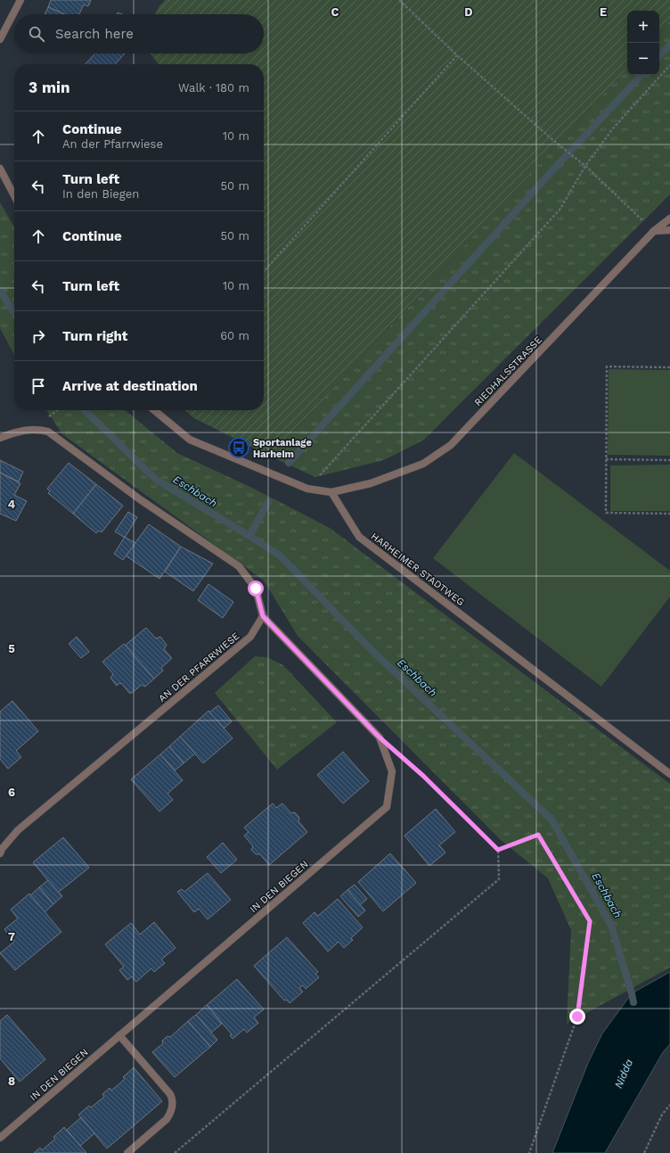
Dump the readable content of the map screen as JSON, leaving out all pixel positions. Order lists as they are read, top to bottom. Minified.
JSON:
{"streets":{"street":["RIEDHALSSTRASSE","HARHEIMER STADTWEG","AN DER PFARRWIESE","IN DEN BIEGEN"]},"crossings":[["RIEDHALSSTRASSE","HARHEIMER STADTWEG"],["AN DER PFARRWIESE","IN DEN BIEGEN"]],"water":["Eschbach","Nidda"],"places":{"bus stop":["Sportanlage Harheim"]},"page":{"map_buttons":["+","−"],"search":"Search here","heading":["3 min","Walk · 180 m"],"list":[["Continue","An der Pfarrwiese","10 m"],["Turn left","In den Biegen","50 m"],["Continue","50 m"],["Turn left","10 m"],["Turn right","60 m"],"Arrive at destination"]},"grid":{"columns":["C","D","E"],"rows":["4","5","6","7","8"]}}
